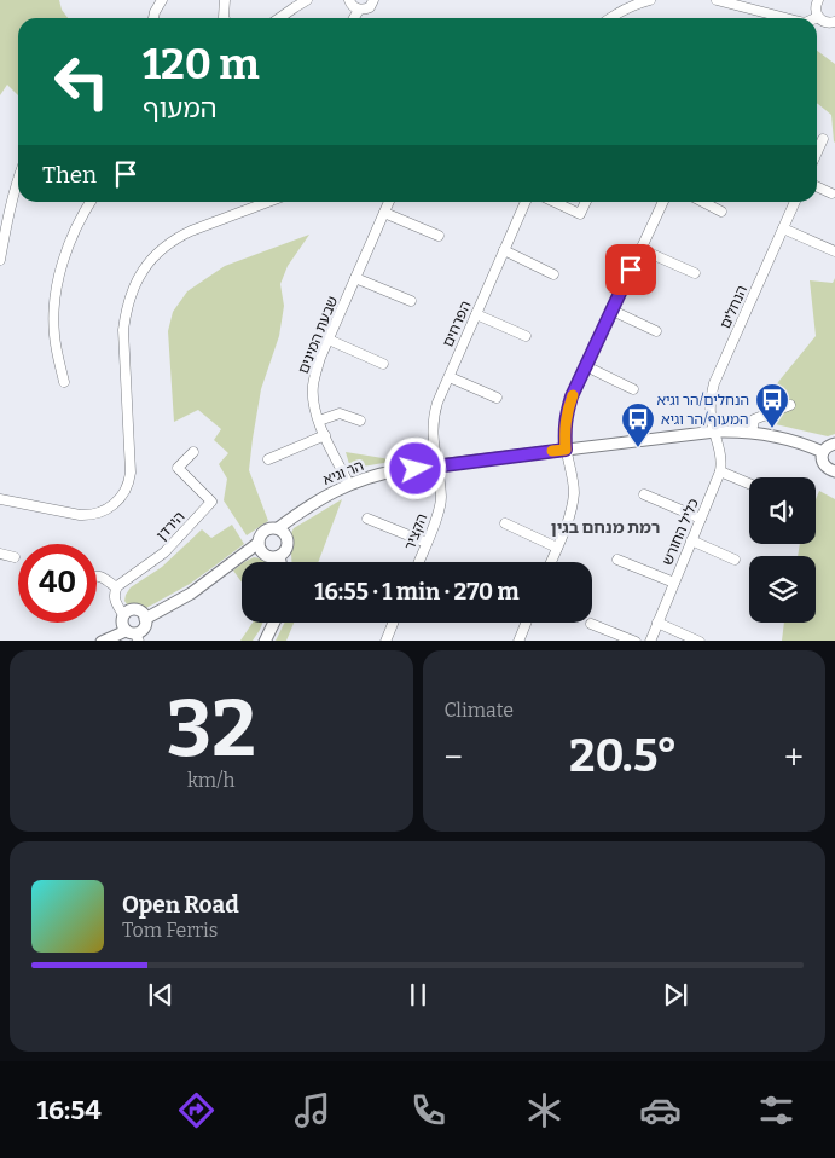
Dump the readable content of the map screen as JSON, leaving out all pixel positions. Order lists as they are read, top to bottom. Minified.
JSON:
{"streets":{"street":["הנחלים","הפרחים","שבעת המינים","הר וגיא","הירדן","הקציר","כליל החורש"]},"crossings":[["הנחלים","הר וגיא"],["הנחלים","כליל החורש"],["הפרחים","הר וגיא"],["הפרחים","הקציר"],["שבעת המינים","הר וגיא"],["הר וגיא","הקציר"],["הר וגיא","כליל החורש"]],"districts":["רמת מנחם בגין"],"places":{"bus stop":["הנחלים/הר וגיא","המעוף/הר וגיא"]},"page":{"turn":["120 m","המעוף"],"then":"Then","limit":"40","trip":"16:55 · 1 min · 270 m","tile":[["32","km/h"],"Climate"],"heat":["−","20.5°","+"],"song":["Open Road","Tom Ferris"],"tabs":"16:54"}}
